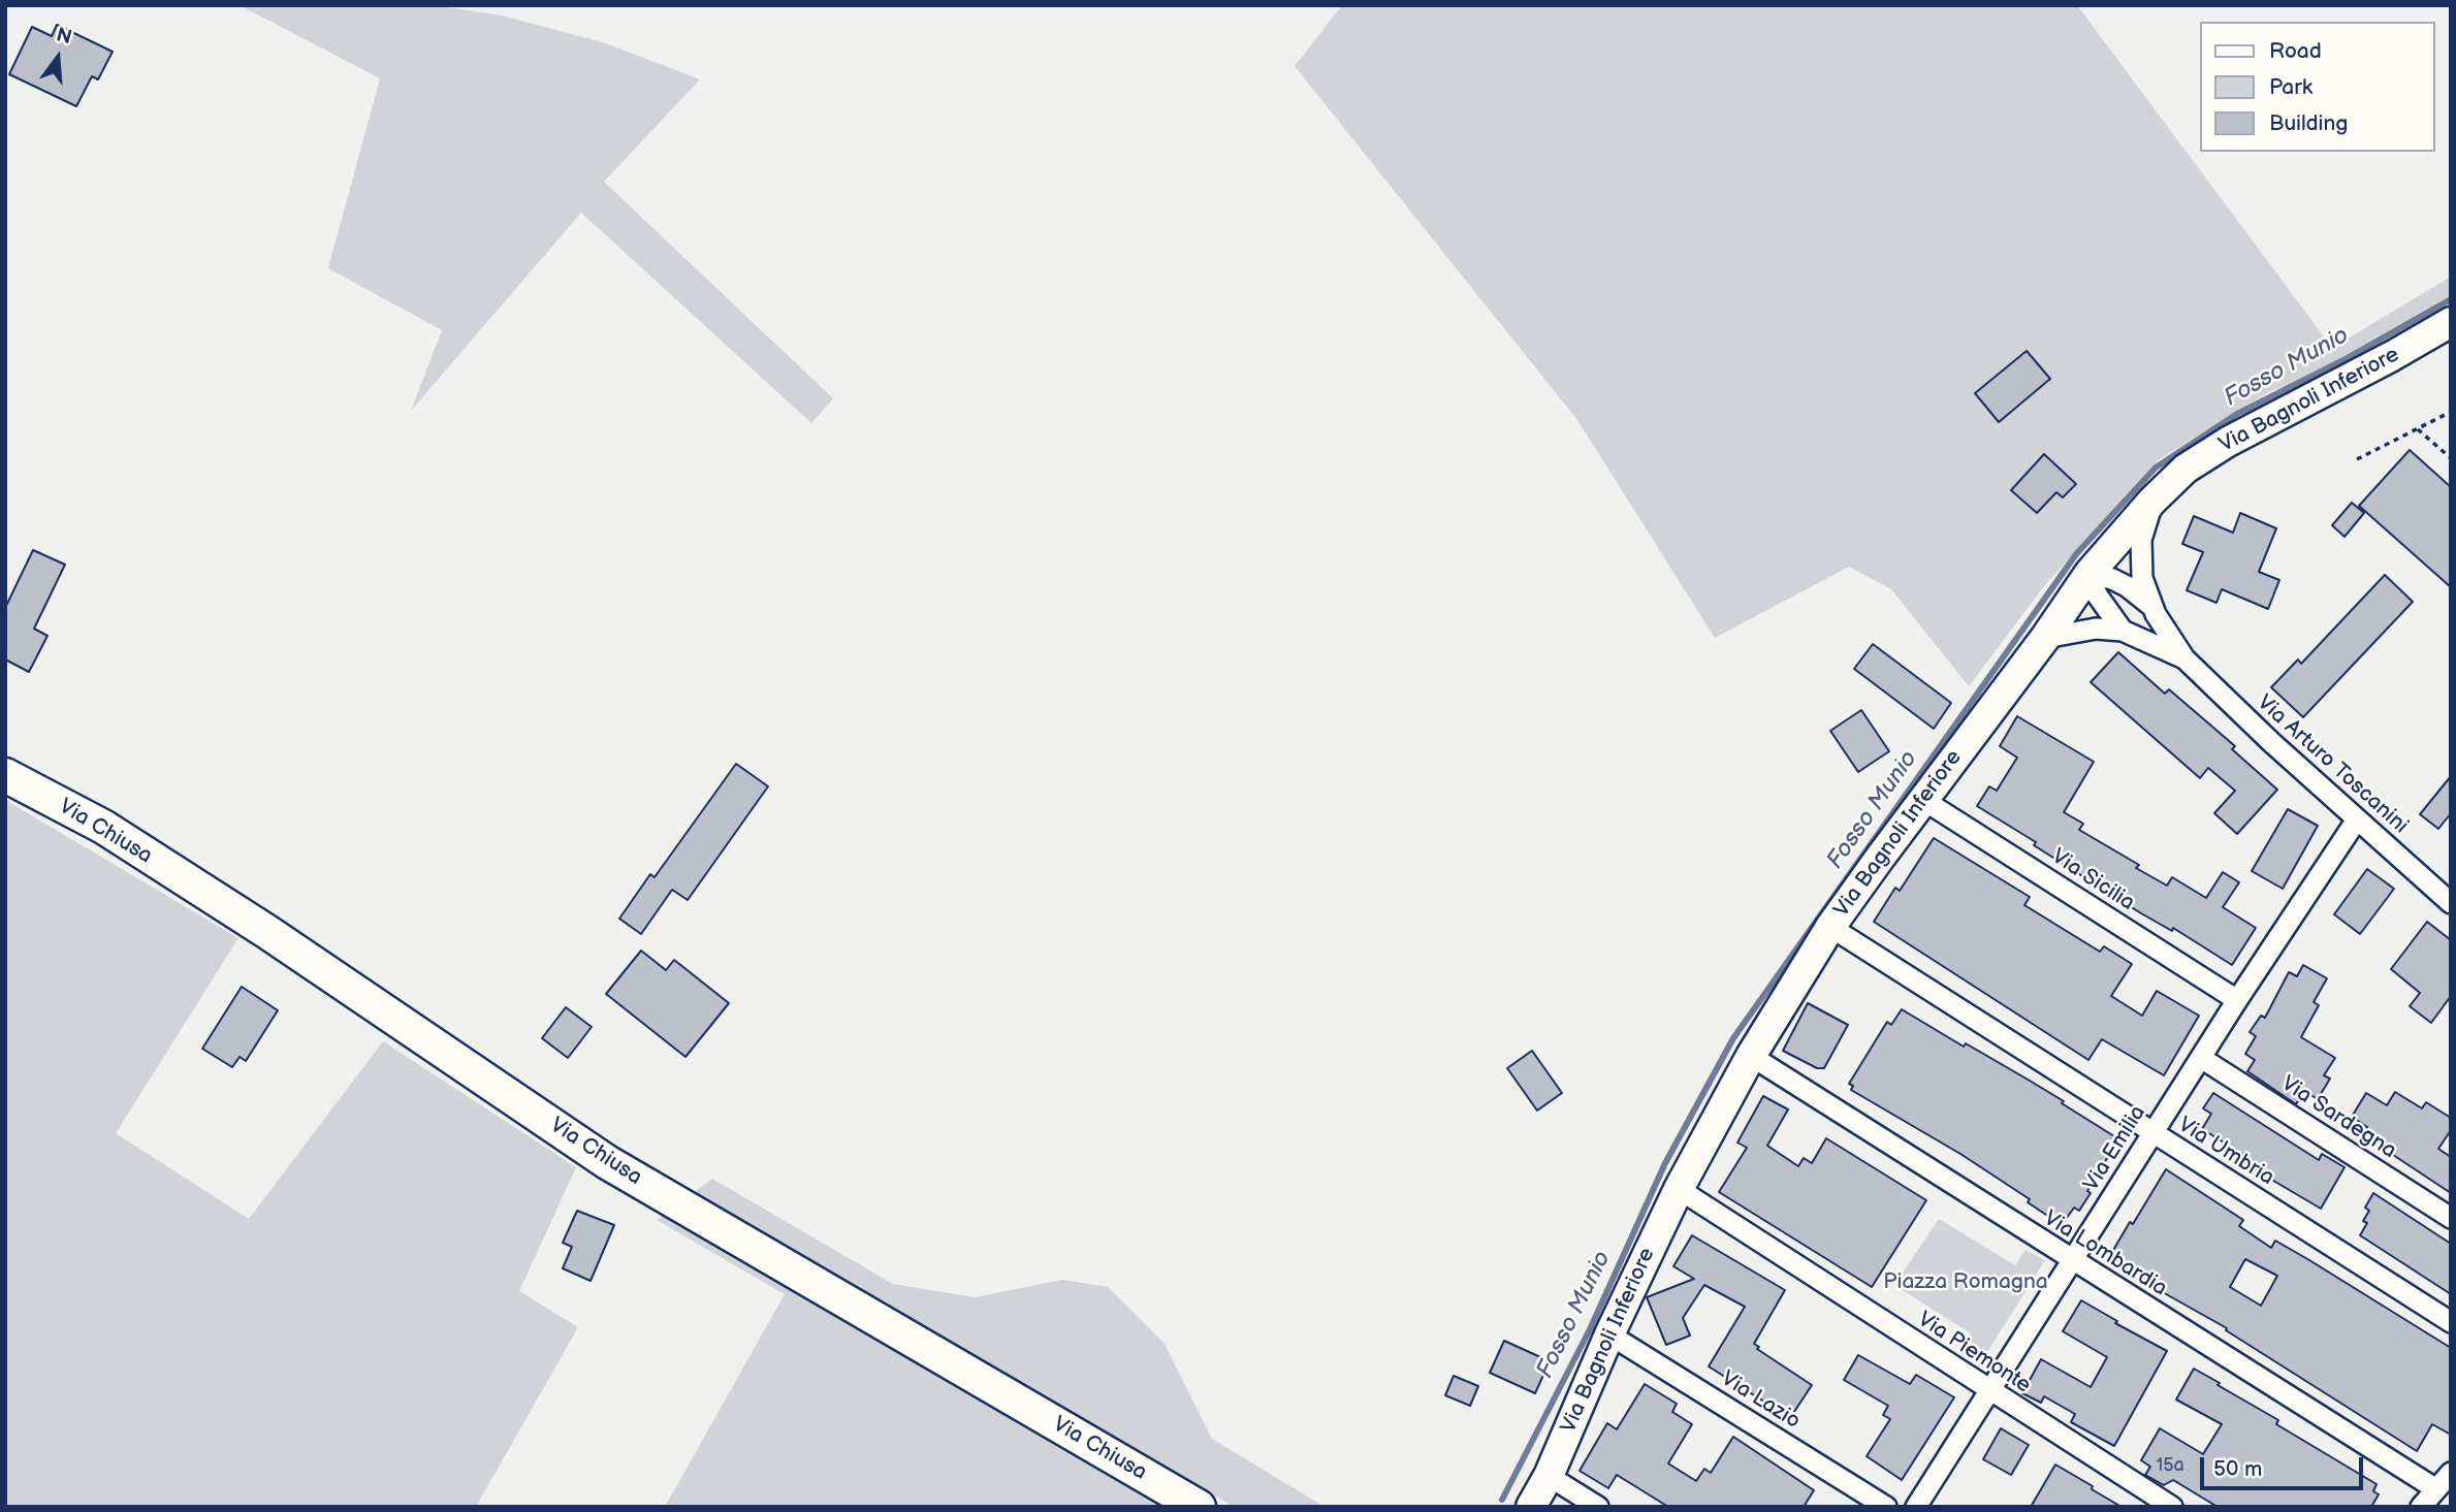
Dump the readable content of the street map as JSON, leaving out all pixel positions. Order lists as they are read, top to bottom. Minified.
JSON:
{"streets":{"main road":["Via Chiusa"],"street":["Via Bagnoli Inferiore","Via Arturo Toscanini","Via Sicilia","Via Sardegna","Via Emilia","Via Umbria","Via Lombardia","Via Piemonte","Via Lazio"]},"crossings":[["Via Bagnoli Inferiore","Via Arturo Toscanini"],["Via Bagnoli Inferiore","Via Sicilia"],["Via Bagnoli Inferiore","Via Umbria"],["Via Bagnoli Inferiore","Via Lombardia"],["Via Bagnoli Inferiore","Via Piemonte"],["Via Bagnoli Inferiore","Via Lazio"],["Via Arturo Toscanini","Via Emilia"],["Via Sicilia","Via Emilia"],["Via Sardegna","Via Emilia"],["Via Emilia","Via Umbria"],["Via Emilia","Via Lombardia"],["Via Emilia","Via Piemonte"]],"water":["Fosso Munio"],"parks":["Piazza Romagna"],"house_numbers":["15a"],"legend":["Road","Park","Building"],"scale_bar":"50 m","north":"top"}
